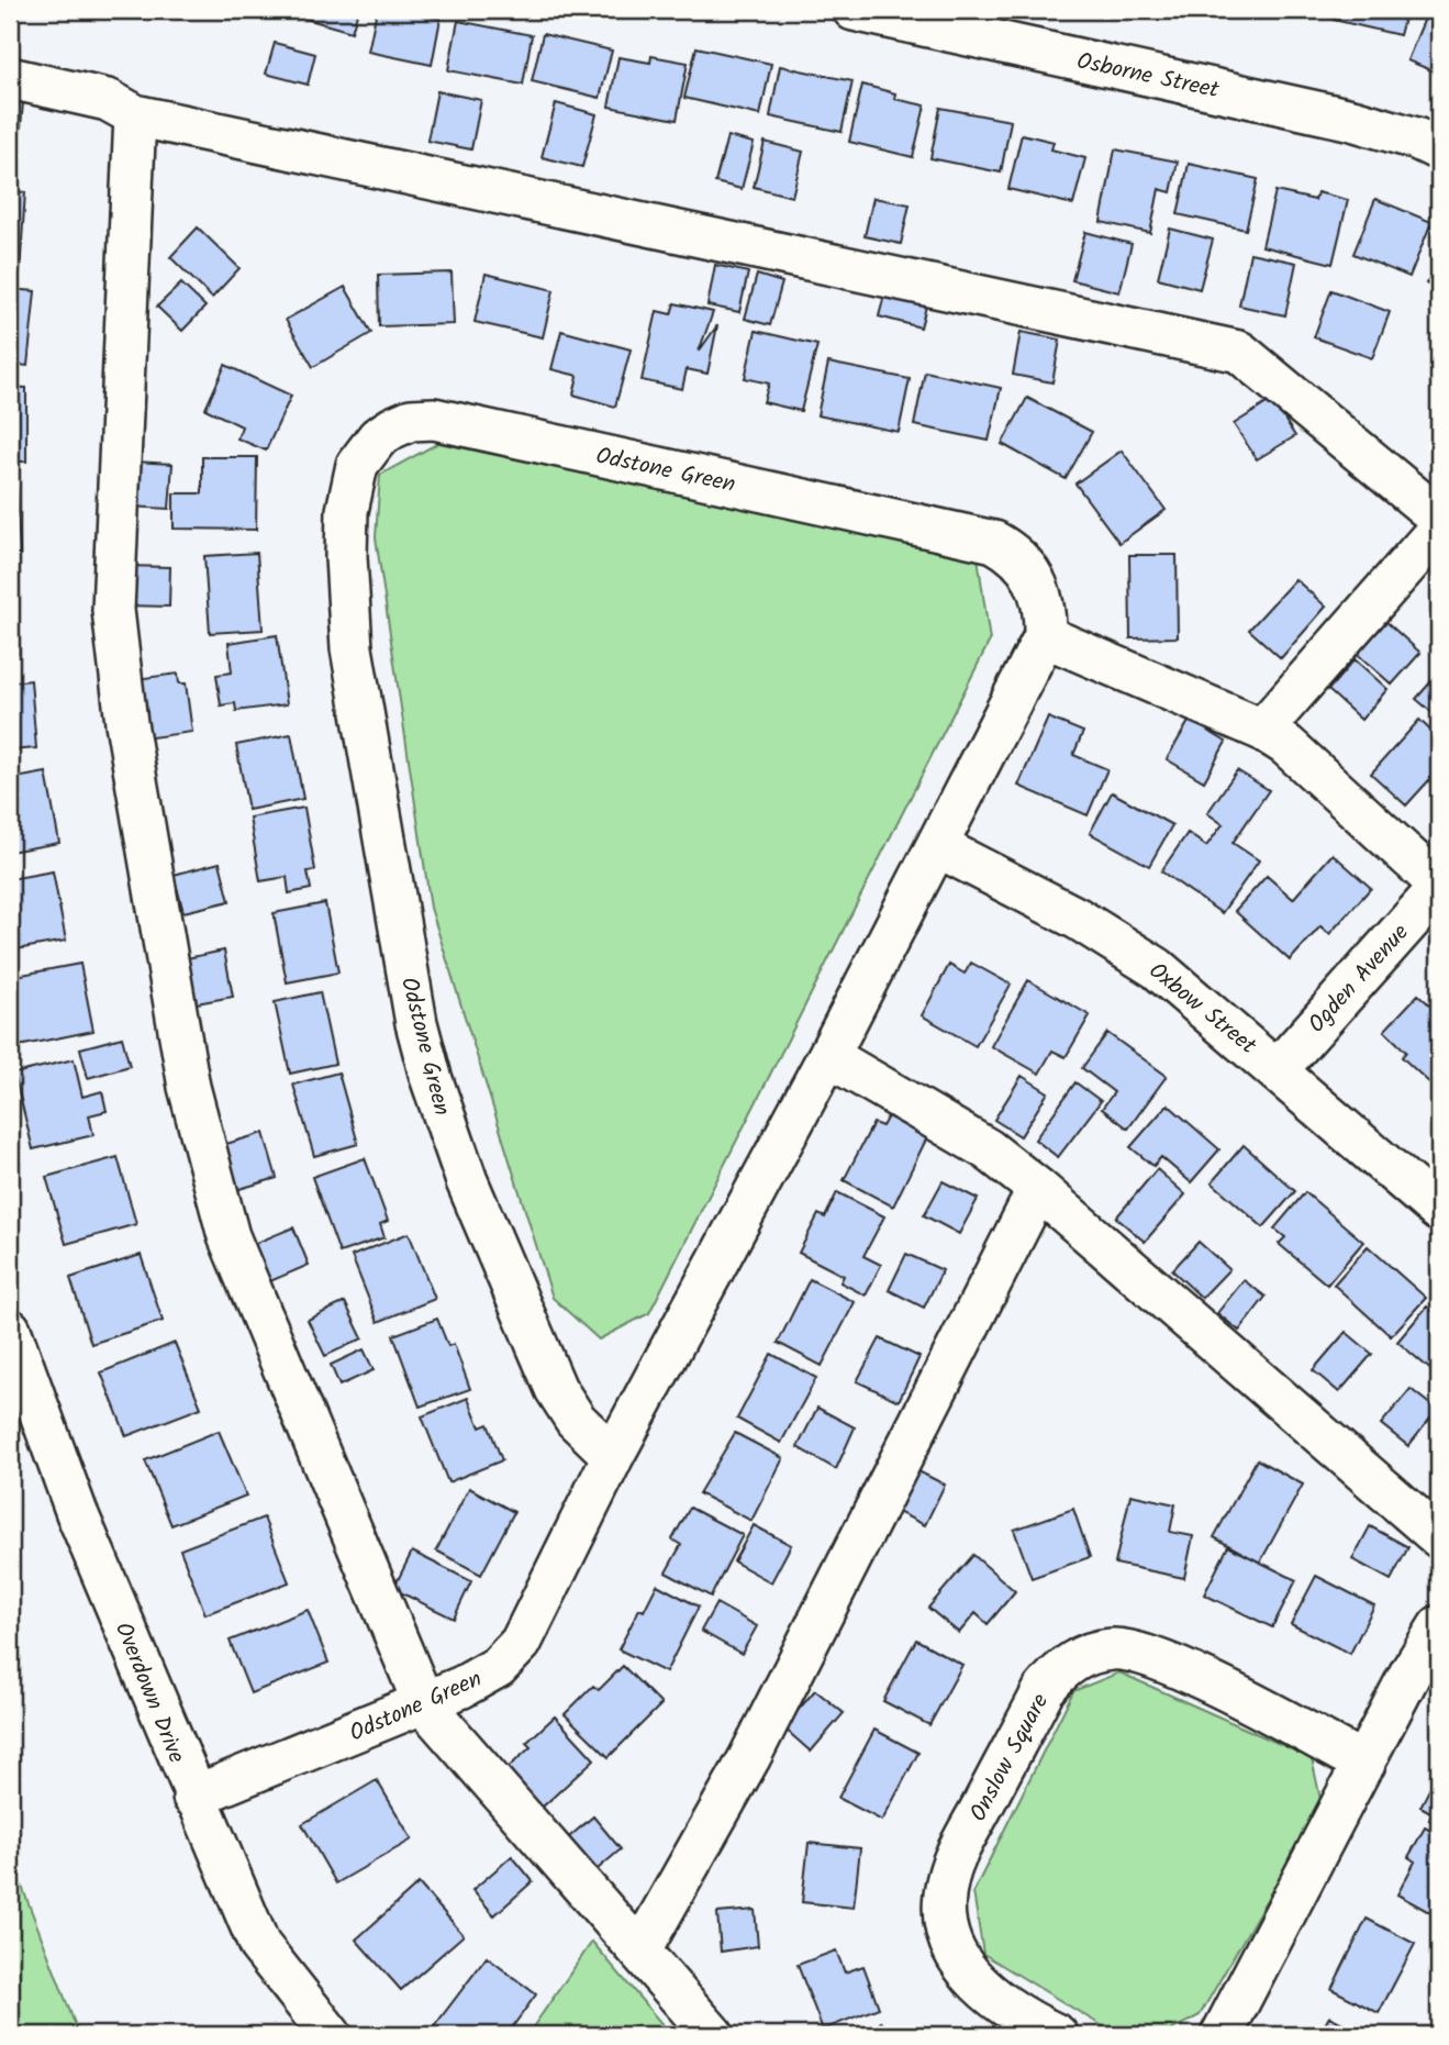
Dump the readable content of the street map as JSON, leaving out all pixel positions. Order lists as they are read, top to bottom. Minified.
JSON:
{"streets":{"street":["Osborne Street","Odstone Green","Ogden Avenue","Oxbow Street","Overdown Drive","Onslow Square"]},"crossings":[["Odstone Green","Oxbow Street"],["Odstone Green","Overdown Drive"],["Ogden Avenue","Oxbow Street"]]}
